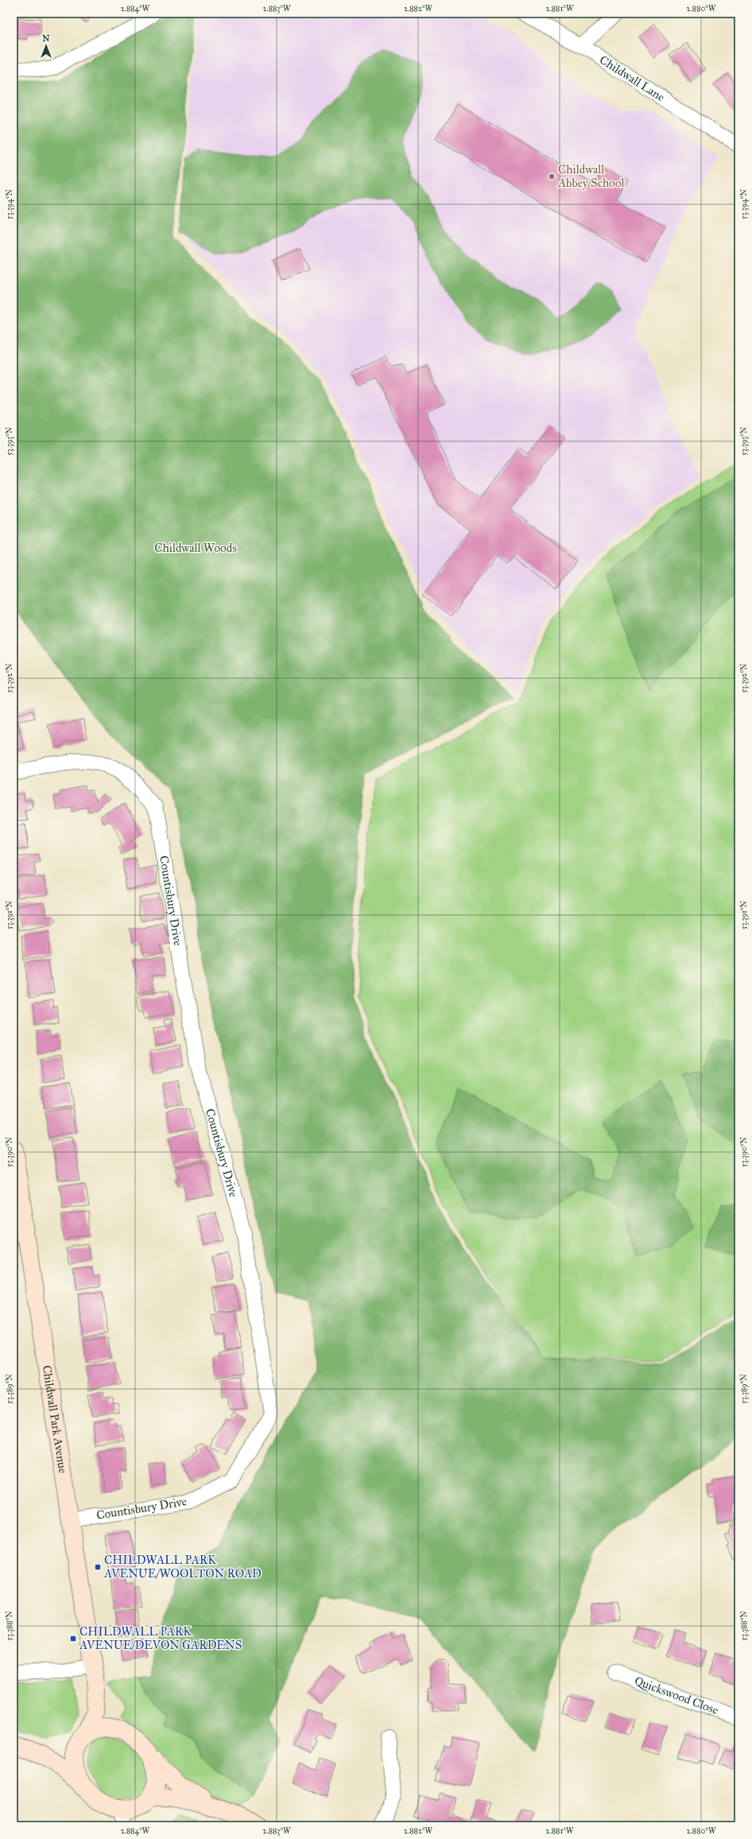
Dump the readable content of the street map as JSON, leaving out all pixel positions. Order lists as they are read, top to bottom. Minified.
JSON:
{"streets":{"street":["Childwall Lane","Countisbury Drive","Childwall Park Avenue","Quickswood Close"]},"crossings":[["Countisbury Drive","Childwall Park Avenue"]],"parks":["Childwall Woods"],"places":{"other":["Childwall Abbey School"],"transit":["CHILDWALL PARK AVENUE/WOOLTON ROAD","CHILDWALL PARK AVENUE/DEVON GARDENS"]},"north":"top","coordinates":["2.884°W","2.883°W","2.882°W","2.881°W","2.880°W","53.394°N","53.393°N","53.392°N","53.391°N","53.390°N","53.389°N","53.388°N"]}
